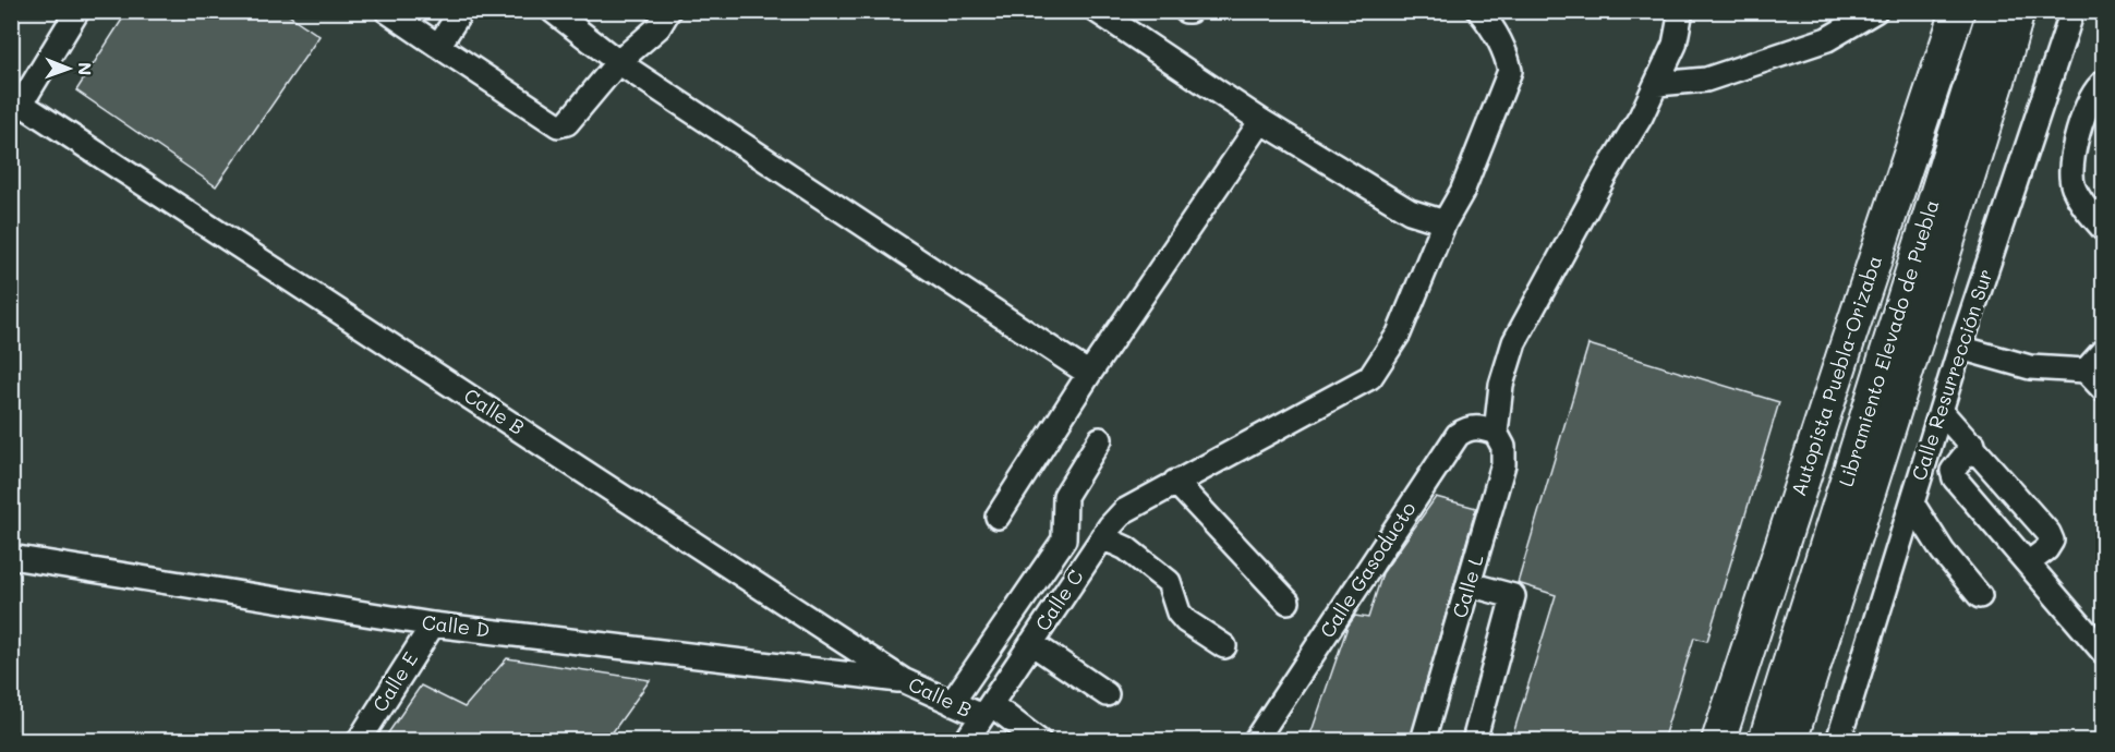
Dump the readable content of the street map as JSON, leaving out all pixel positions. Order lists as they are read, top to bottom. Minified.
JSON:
{"streets":{"highway":["Libramiento Elevado de Puebla","Autopista Puebla-Orizaba"],"street":["Calle Resurrección Sur","Calle B","Calle Gasoducto","Calle L","Calle C","Calle D","Calle E"]},"crossings":[["Calle B","Calle C"],["Calle B","Calle D"],["Calle Gasoducto","Calle L"],["Calle D","Calle E"]],"north":"right"}
